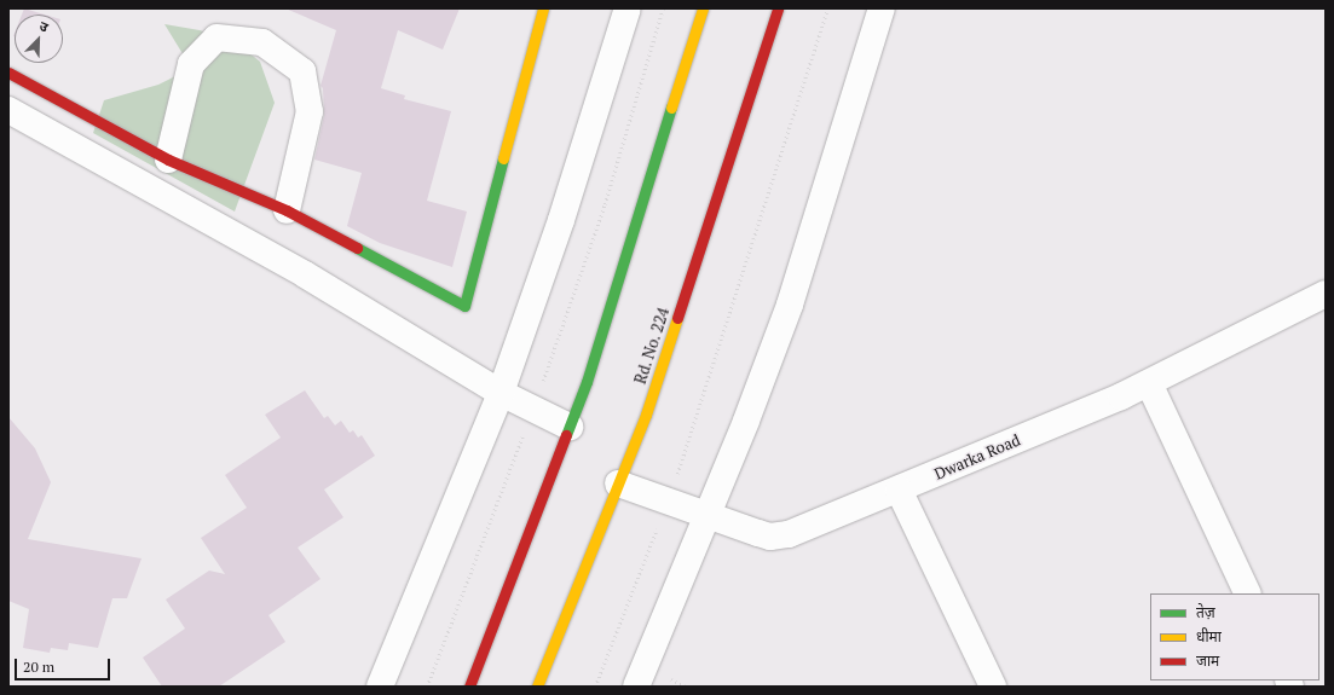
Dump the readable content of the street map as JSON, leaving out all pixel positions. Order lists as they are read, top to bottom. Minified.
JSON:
{"streets":{"main road":["Rd. No. 224"],"street":["Dwarka Road"]},"crossings":[["Rd. No. 224","Dwarka Road"]],"legend":["तेज़","धीमा","जाम"],"scale_bar":"20 m","north":"top right"}
